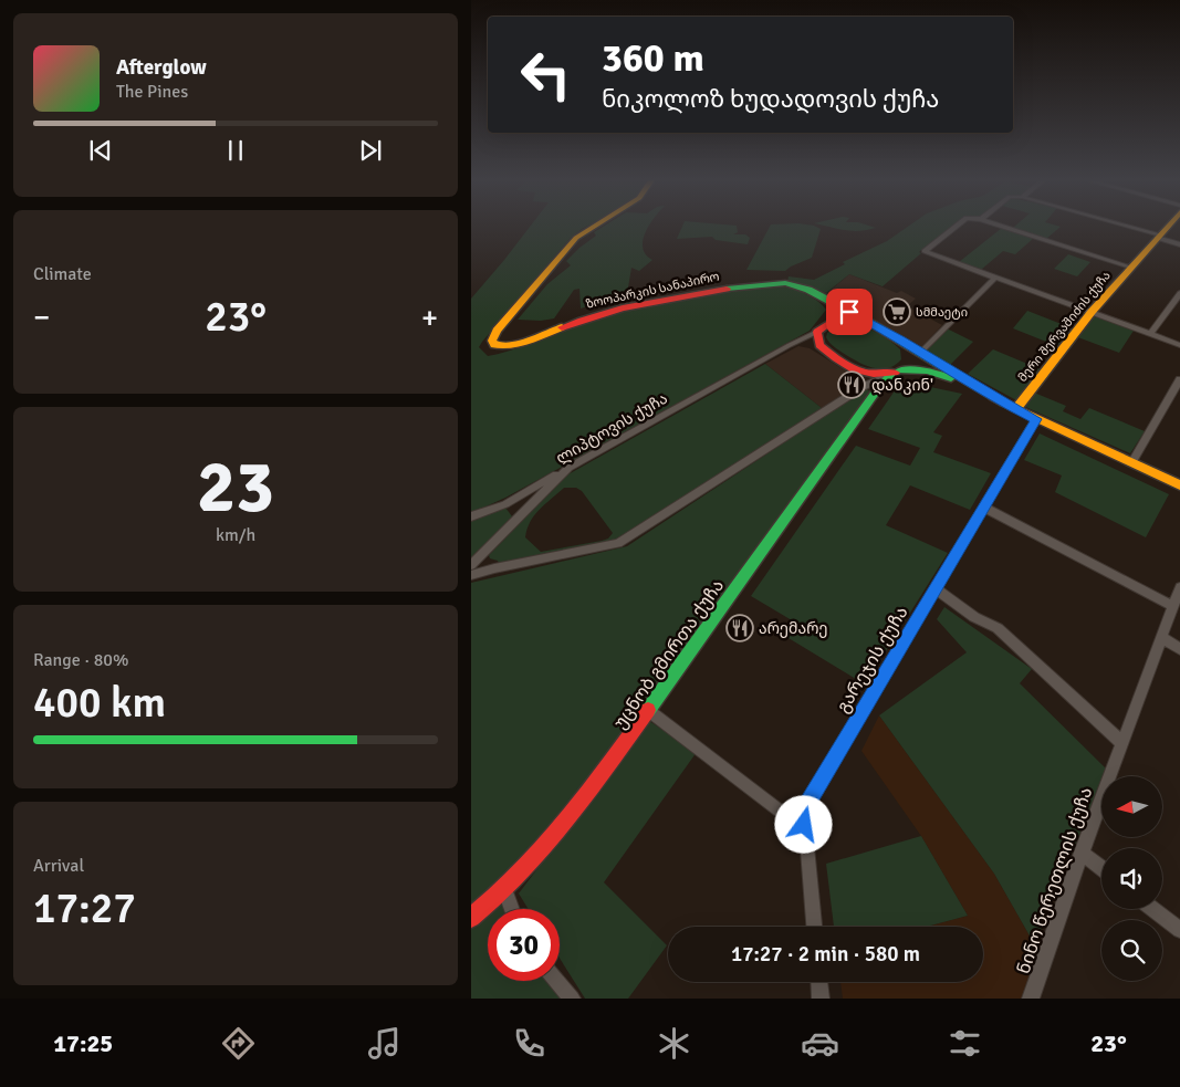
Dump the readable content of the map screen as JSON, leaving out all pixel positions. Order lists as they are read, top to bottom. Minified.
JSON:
{"streets":{"main road":["ზოოპარკის სანაპირო","მერი შერვაშიძის ქუჩა","უცნობ გმირთა ქუჩა"],"street":["ლიპტოვის ქუჩა","გარეჯის ქუჩა","ნინო წერეთლის ქუჩა"]},"places":{"supermarket":["სმმაეტი"],"restaurant":["დანკინ'","არემარე"]},"north":"left","page":{"turn":["360 m","ნიკოლოზ ხუდადოვის ქუჩა"],"song":["Afterglow","The Pines"],"tile":["Climate",["23","km/h"],["Range · 80%","400 km"],["Arrival","17:27"]],"heat":["−","23°","+"],"limit":"30","trip":"17:27 · 2 min · 580 m","tabs":["17:25","23°"]}}
